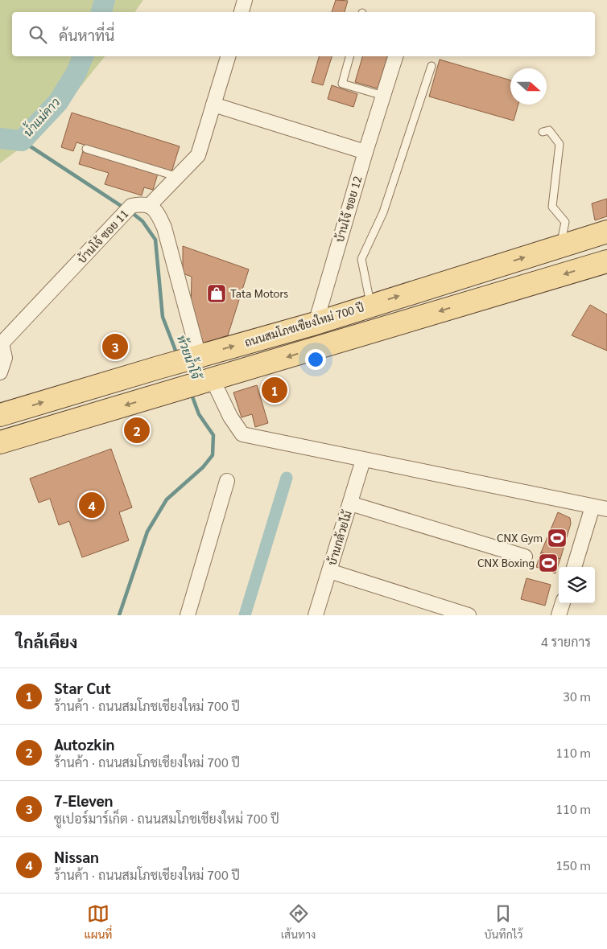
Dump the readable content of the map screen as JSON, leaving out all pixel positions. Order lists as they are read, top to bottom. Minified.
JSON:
{"streets":{"main road":["ถนนสมโภชเชียงใหม่ 700 ปี"],"street":["บ้านโจ้ ซอย 12","บ้านโจ้ ซอย 11","บ้านกล้วยไม้"]},"crossings":[["บ้านโจ้ ซอย 12","ถนนสมโภชเชียงใหม่ 700 ปี"]],"water":["น้ำแม่คาว","ห้วยน้ำโจ้"],"places":{"shop":["Tata Motors"],"sports":["CNX Gym","CNX Boxing"]},"north":"right","page":{"search":"ค้นหาที่นี่","pins":["3","1","2","4"],"heading":["ใกล้เคียง","4 รายการ"],"list":[{"mark":"1","name":"Star Cut","note":"ร้านค้า · ถนนสมโภชเชียงใหม่ 700 ปี","value":"30 m"},{"mark":"2","name":"Autozkin","note":"ร้านค้า · ถนนสมโภชเชียงใหม่ 700 ปี","value":"110 m"},{"mark":"3","name":"7-Eleven","note":"ซูเปอร์มาร์เก็ต · ถนนสมโภชเชียงใหม่ 700 ปี","value":"110 m"},{"mark":"4","name":"Nissan","note":"ร้านค้า · ถนนสมโภชเชียงใหม่ 700 ปี","value":"150 m"}],"nav":["แผนที่","เส้นทาง","บันทึกไว้"]}}
